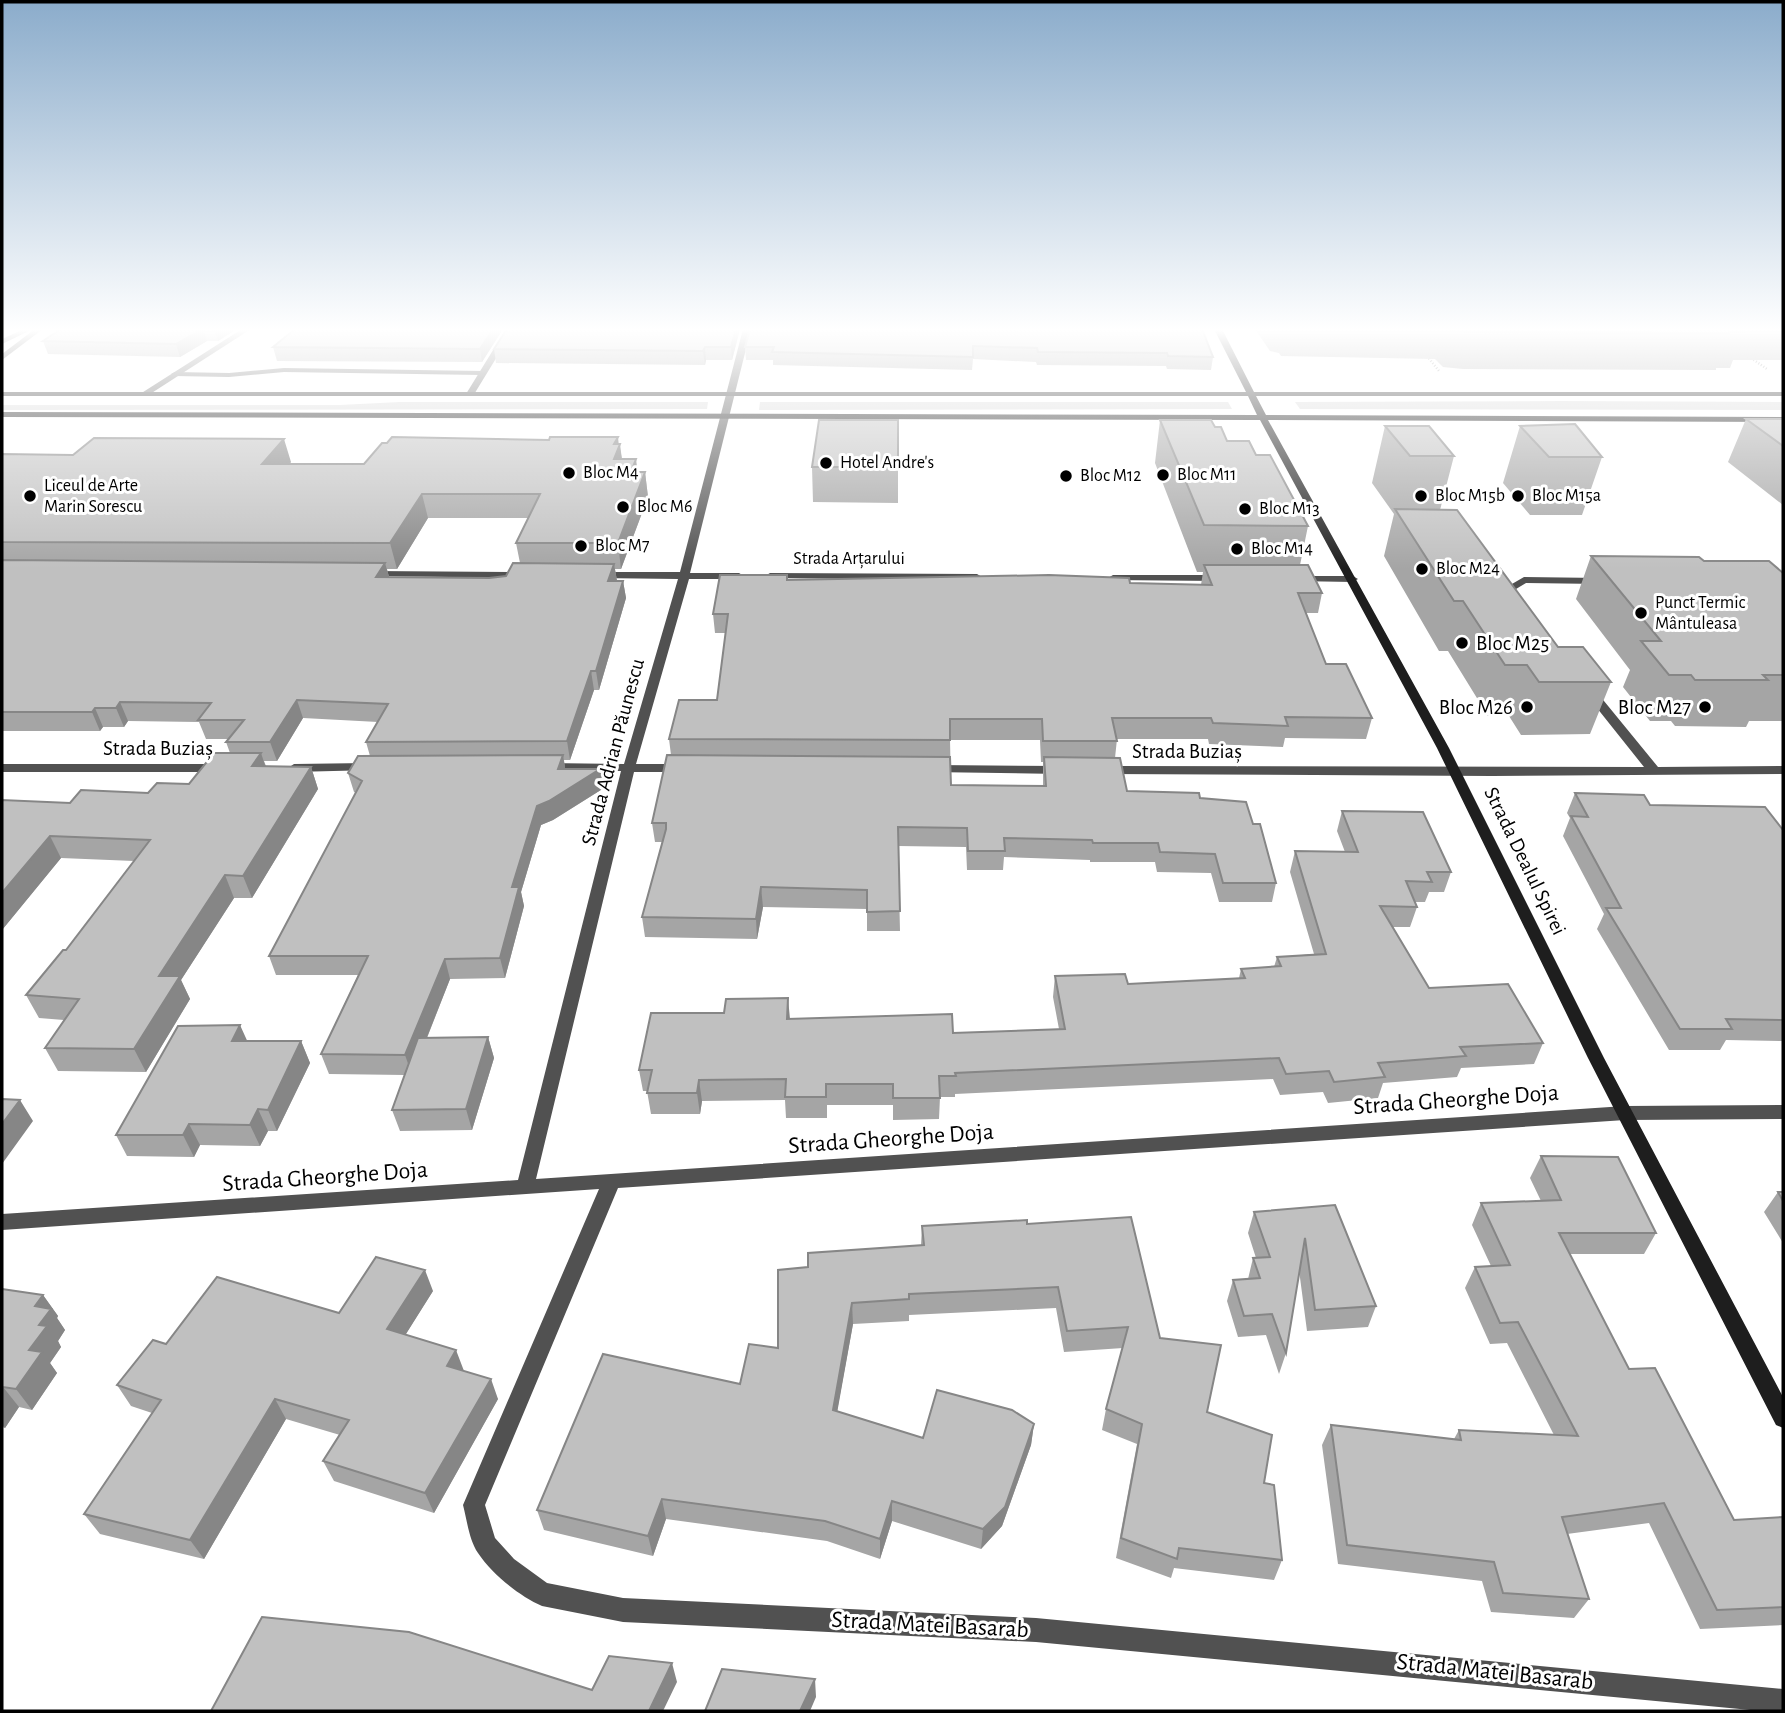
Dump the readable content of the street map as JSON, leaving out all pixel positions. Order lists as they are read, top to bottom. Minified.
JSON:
{"streets":{"main road":["Strada Dealul Spirei"],"street":["Strada Arțarului","Strada Buziaș","Strada Adrian Păunescu","Strada Gheorghe Doja","Strada Matei Basarab"]},"crossings":[["Strada Buziaș","Strada Dealul Spirei"],["Strada Adrian Păunescu","Strada Gheorghe Doja"],["Strada Dealul Spirei","Strada Gheorghe Doja"],["Strada Gheorghe Doja","Strada Matei Basarab"]],"places":["Hotel Andre's","Bloc M4","Bloc M11","Bloc M12","Liceul de Arte Marin Sorescu","Bloc M15b","Bloc M15a","Bloc M6","Bloc M13","Bloc M7","Bloc M14","Bloc M24","Punct Termic Mântuleasa","Bloc M25","Bloc M26","Bloc M27"]}
